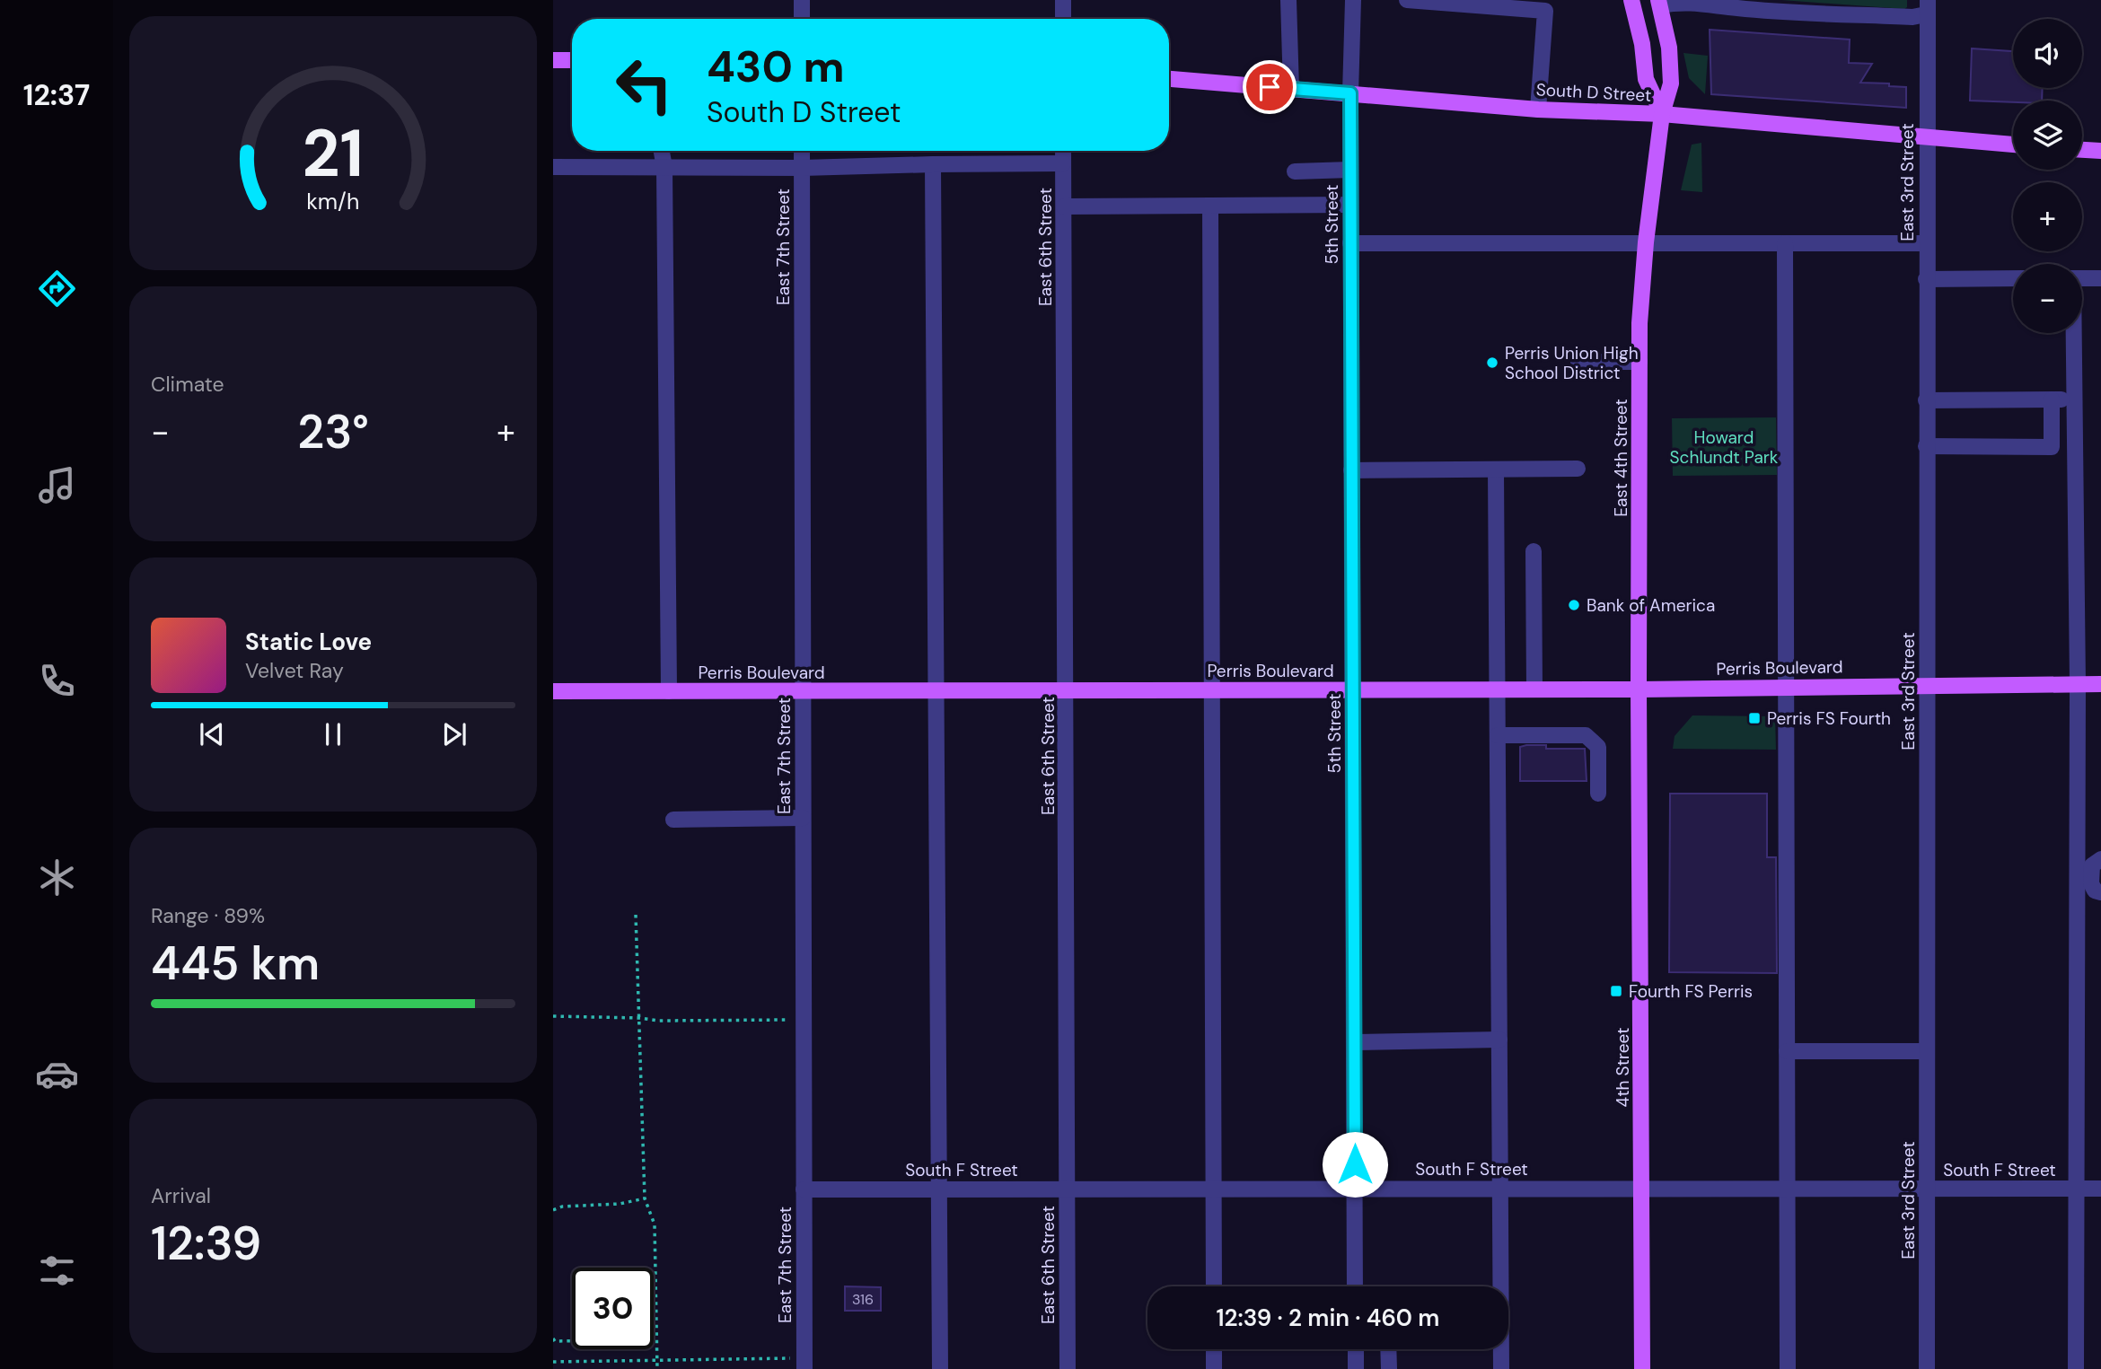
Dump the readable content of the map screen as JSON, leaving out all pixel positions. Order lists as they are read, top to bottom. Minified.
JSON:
{"streets":{"main road":["South D Street","East 4th Street","Perris Boulevard","4th Street"],"street":["East 3rd Street","5th Street","East 7th Street","East 6th Street","South F Street"]},"crossings":[["South D Street","East 3rd Street"],["South D Street","5th Street"],["South D Street","East 4th Street"],["East 3rd Street","Perris Boulevard"],["East 3rd Street","South F Street"],["5th Street","Perris Boulevard"],["5th Street","South F Street"],["East 7th Street","Perris Boulevard"],["East 7th Street","South F Street"],["East 6th Street","Perris Boulevard"],["East 6th Street","South F Street"],["East 4th Street","Perris Boulevard"],["East 4th Street","4th Street"],["Perris Boulevard","4th Street"],["4th Street","South F Street"]],"parks":["Howard Schlundt Park"],"places":{"other":["Perris Union High School District","Bank of America"],"transit":["Perris FS Fourth","Fourth FS Perris"]},"house_numbers":["316"],"page":{"tabs":"12:37","map_buttons":["+","−"],"turn":["430 m","South D Street"],"tile":["Climate",["Range · 89%","445 km"],["Arrival","12:39"]],"heat":["−","23°","+"],"song":["Static Love","Velvet Ray"],"limit":"30","trip":"12:39 · 2 min · 460 m","gauge":["21","km/h"]}}
